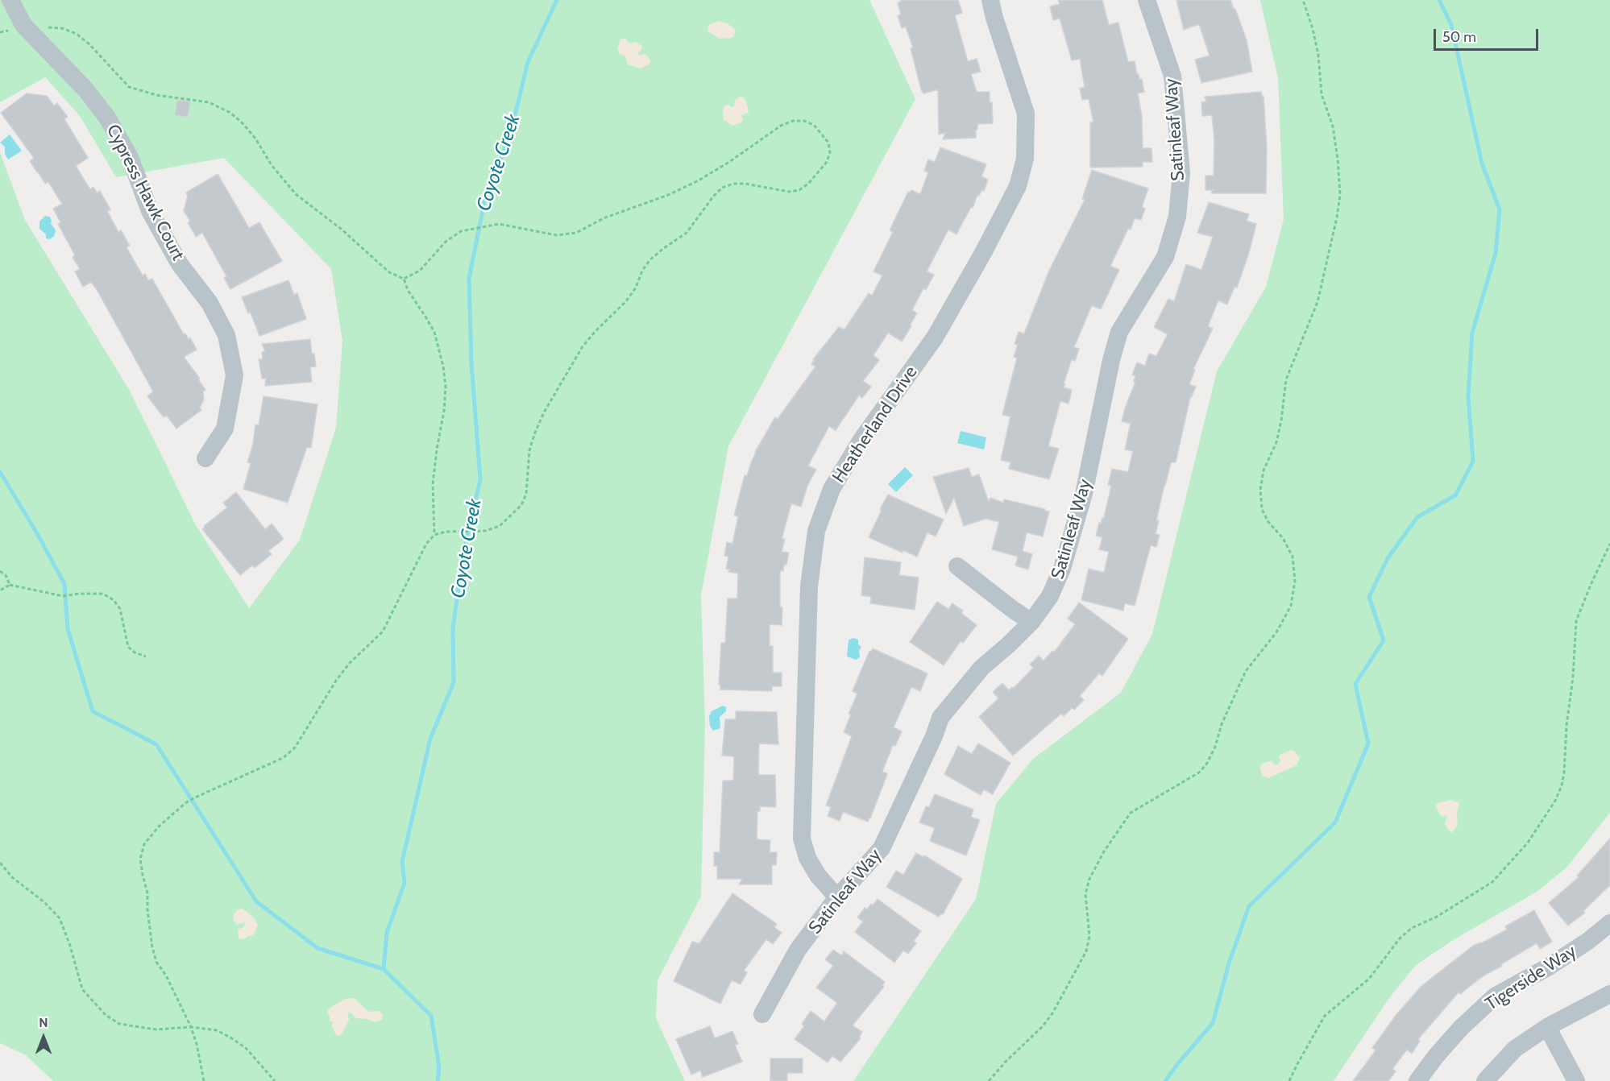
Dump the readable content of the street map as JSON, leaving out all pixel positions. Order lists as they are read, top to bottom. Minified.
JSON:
{"streets":{"street":["Satinleaf Way","Cypress Hawk Court","Heatherland Drive","Tigerside Way"]},"crossings":[["Satinleaf Way","Heatherland Drive"]],"water":["Coyote Creek"],"scale_bar":"50 m","north":"top"}
